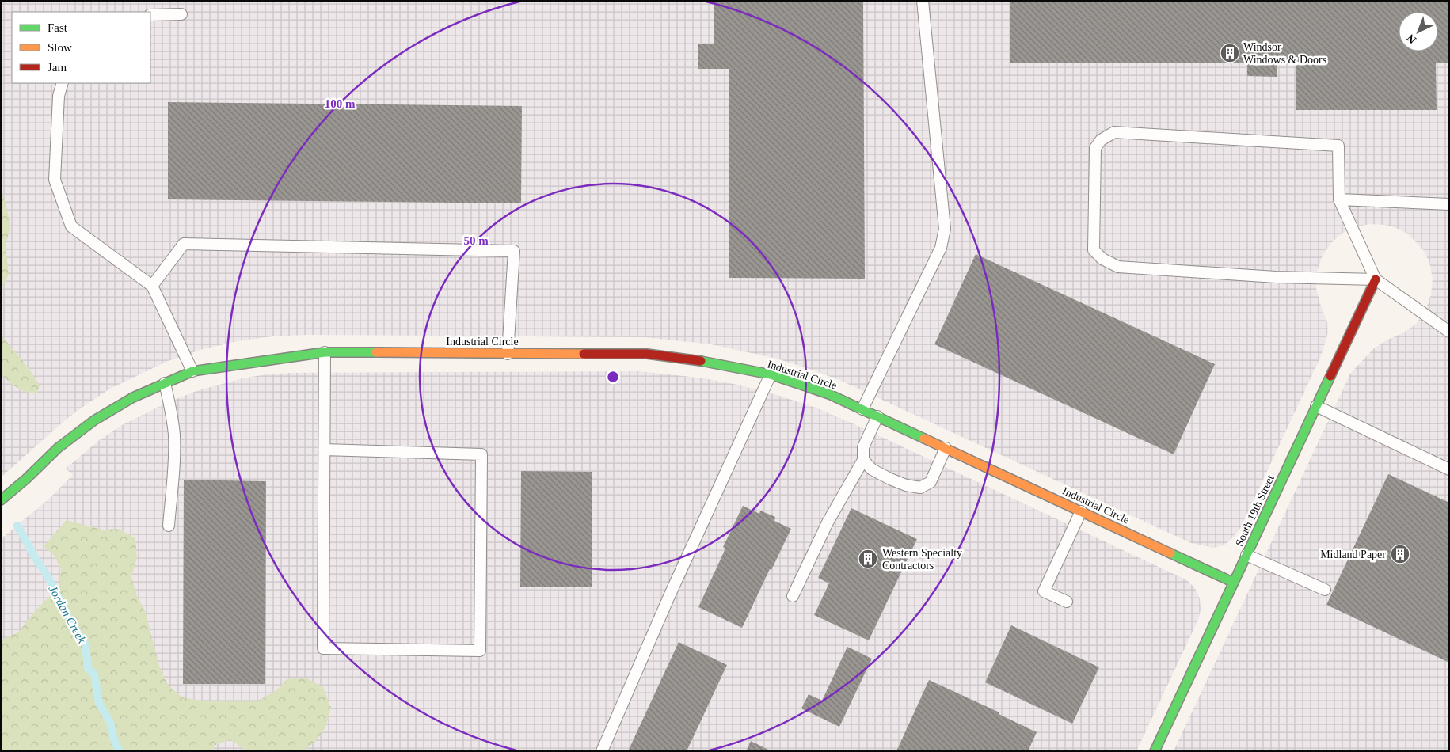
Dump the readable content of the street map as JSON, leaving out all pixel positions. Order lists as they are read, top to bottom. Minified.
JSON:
{"streets":{"street":["Industrial Circle","South 19th Street"]},"crossings":[["Industrial Circle","South 19th Street"]],"water":["Jordan Creek"],"places":{"building":["Windsor Windows & Doors","Midland Paper","Western Specialty Contractors"]},"legend":["Fast","Slow","Jam"],"north":"bottom left","rings":["100 m","50 m"]}
